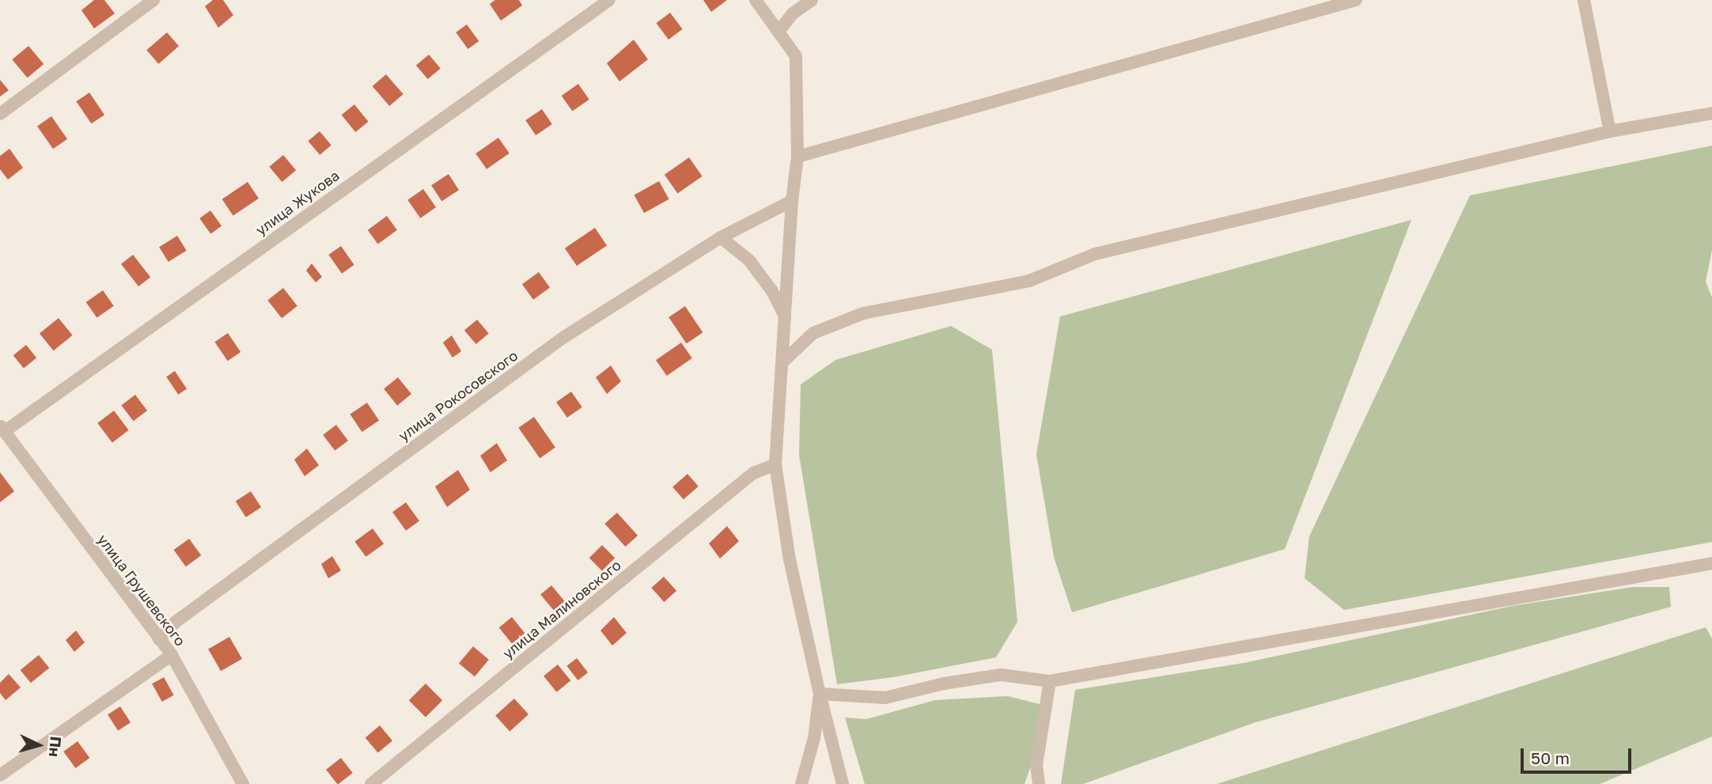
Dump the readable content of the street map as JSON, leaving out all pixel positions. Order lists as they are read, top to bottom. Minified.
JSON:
{"streets":{"street":["улица Жукова","улица Рокосовского","улица Грушевского","улица Малиновского"]},"crossings":[["улица Жукова","улица Грушевского"],["улица Рокосовского","улица Грушевского"]],"scale_bar":"50 m","north":"right"}
